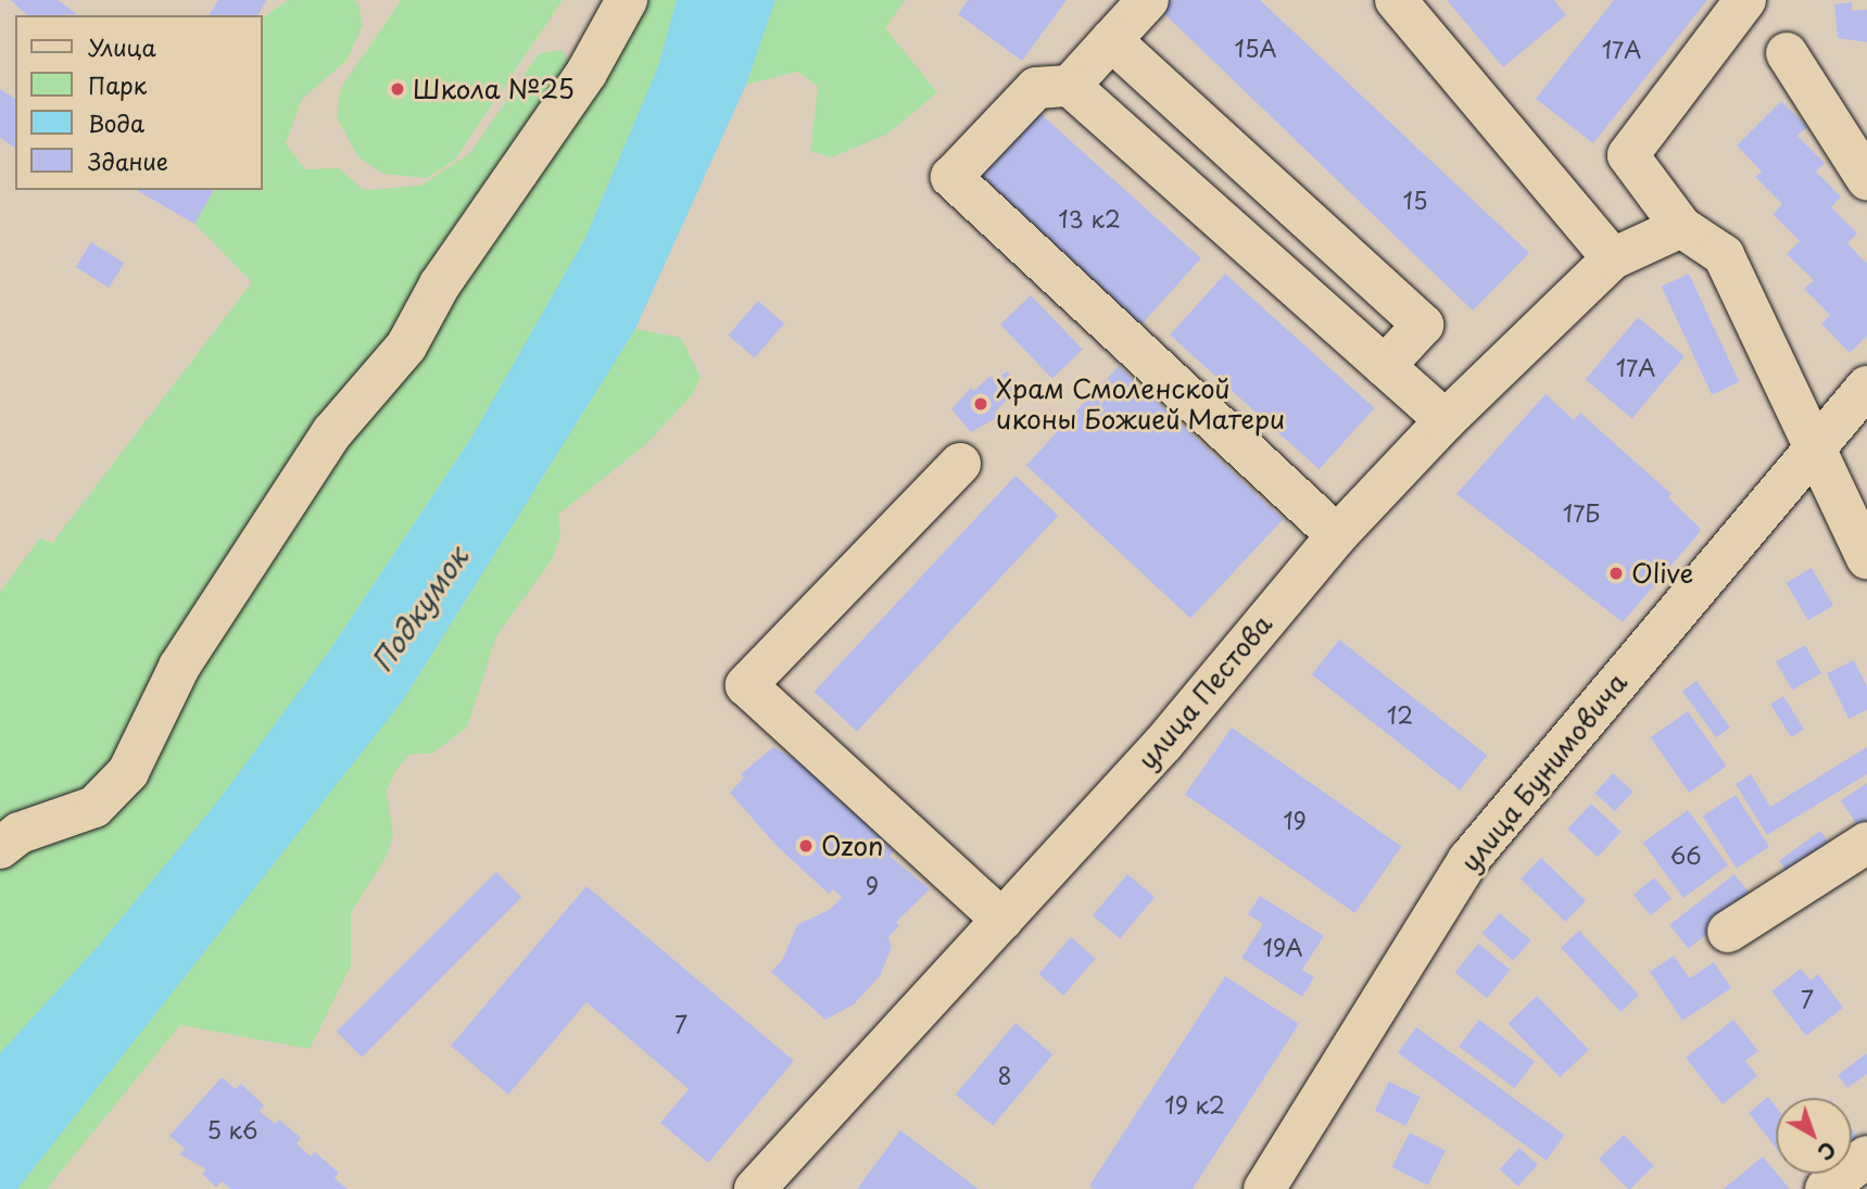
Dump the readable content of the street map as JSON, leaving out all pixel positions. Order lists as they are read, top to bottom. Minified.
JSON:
{"streets":{"street":["улица Пестова","улица Бунимовича"]},"water":["Подкумок"],"places":["Школа №25","Храм Смоленской иконы Божией Матери","Olive","Ozon"],"house_numbers":["15А","17А","15","13 к2","17А","17Б","12","19","66","9","19А","7","7","8","19 к2","5 к6"],"legend":["Улица","Парк","Вода","Здание"],"north":"bottom right"}
